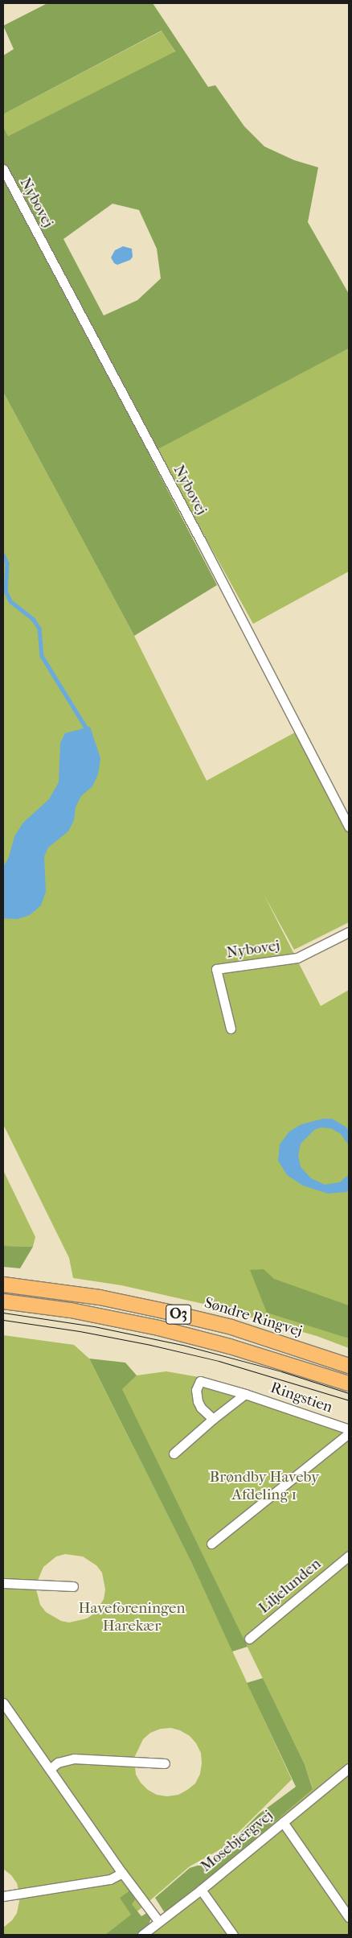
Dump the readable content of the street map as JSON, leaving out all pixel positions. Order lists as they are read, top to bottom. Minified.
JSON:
{"streets":{"main road":["O3","Søndre Ringvej"],"street":["Nybovej","Ringstien","Liljelunden","Mosebjergvej"]},"parks":["Brøndby Haveby Afdeling 1","Haveforeningen Harekær"]}
